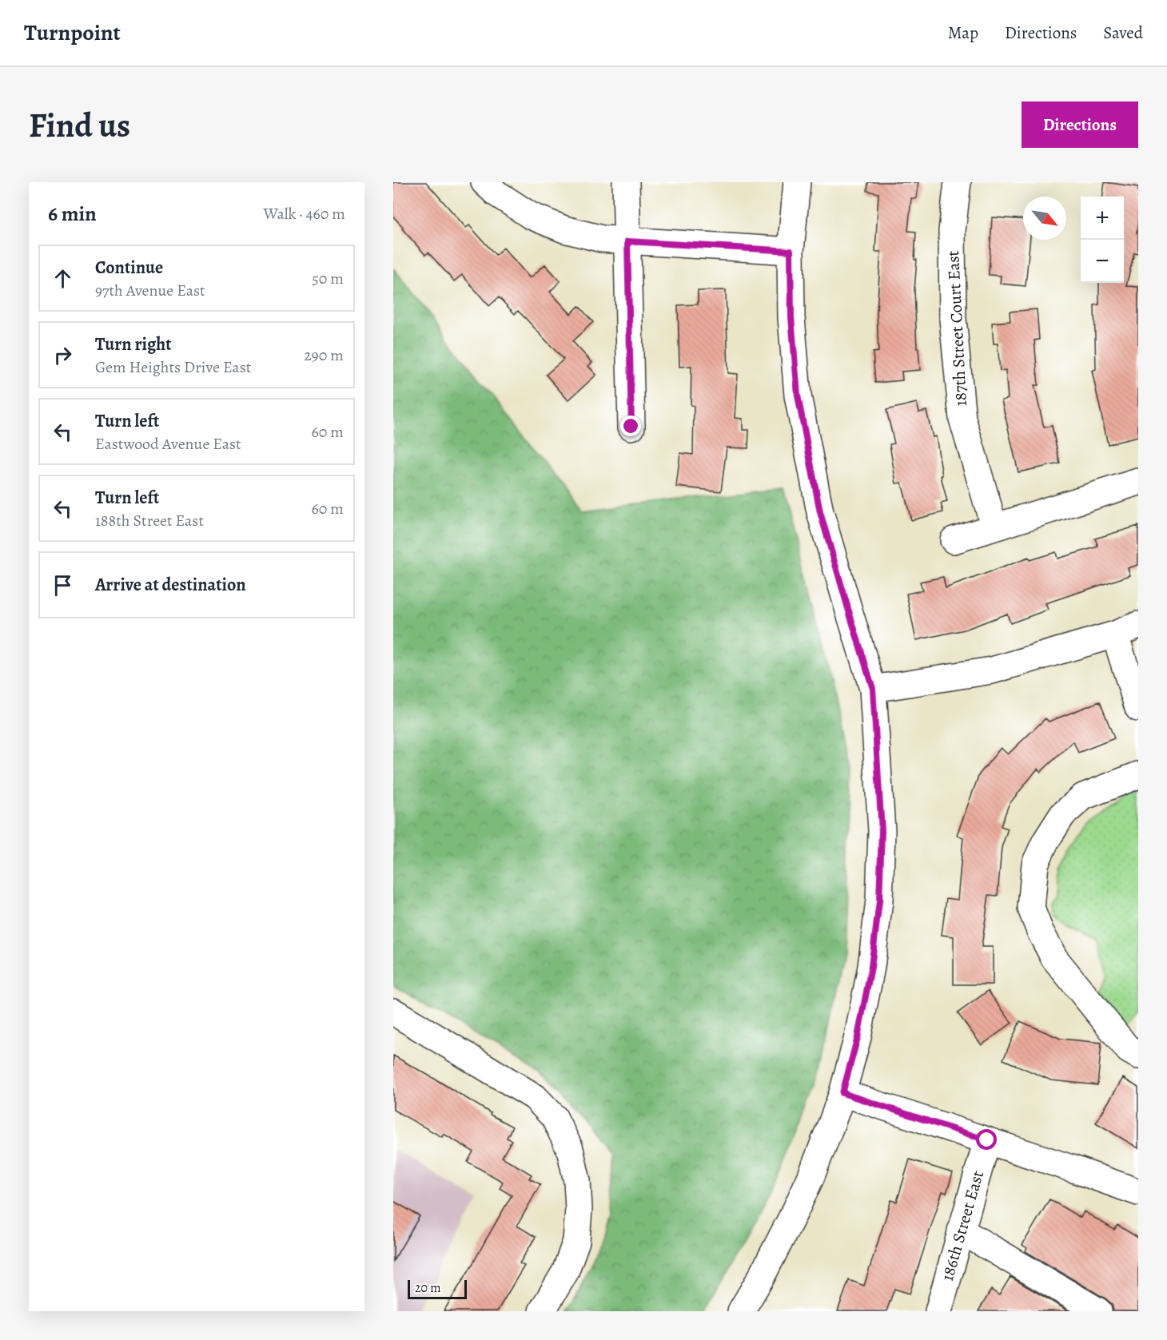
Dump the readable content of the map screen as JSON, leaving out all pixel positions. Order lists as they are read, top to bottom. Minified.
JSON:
{"streets":{"street":["187th Street Court East","186th Street East"]},"scale_bar":"20 m","north":"bottom right","page":{"header":"Turnpoint","nav":["Map","Directions","Saved"],"buttons":"Directions","title":"Find us","heading":["6 min","Walk · 460 m"],"map_buttons":["+","−"],"list":[["Continue","97th Avenue East","50 m"],["Turn right","Gem Heights Drive East","290 m"],["Turn left","Eastwood Avenue East","60 m"],["Turn left","188th Street East","60 m"],"Arrive at destination"],"scale":"20 m"}}
